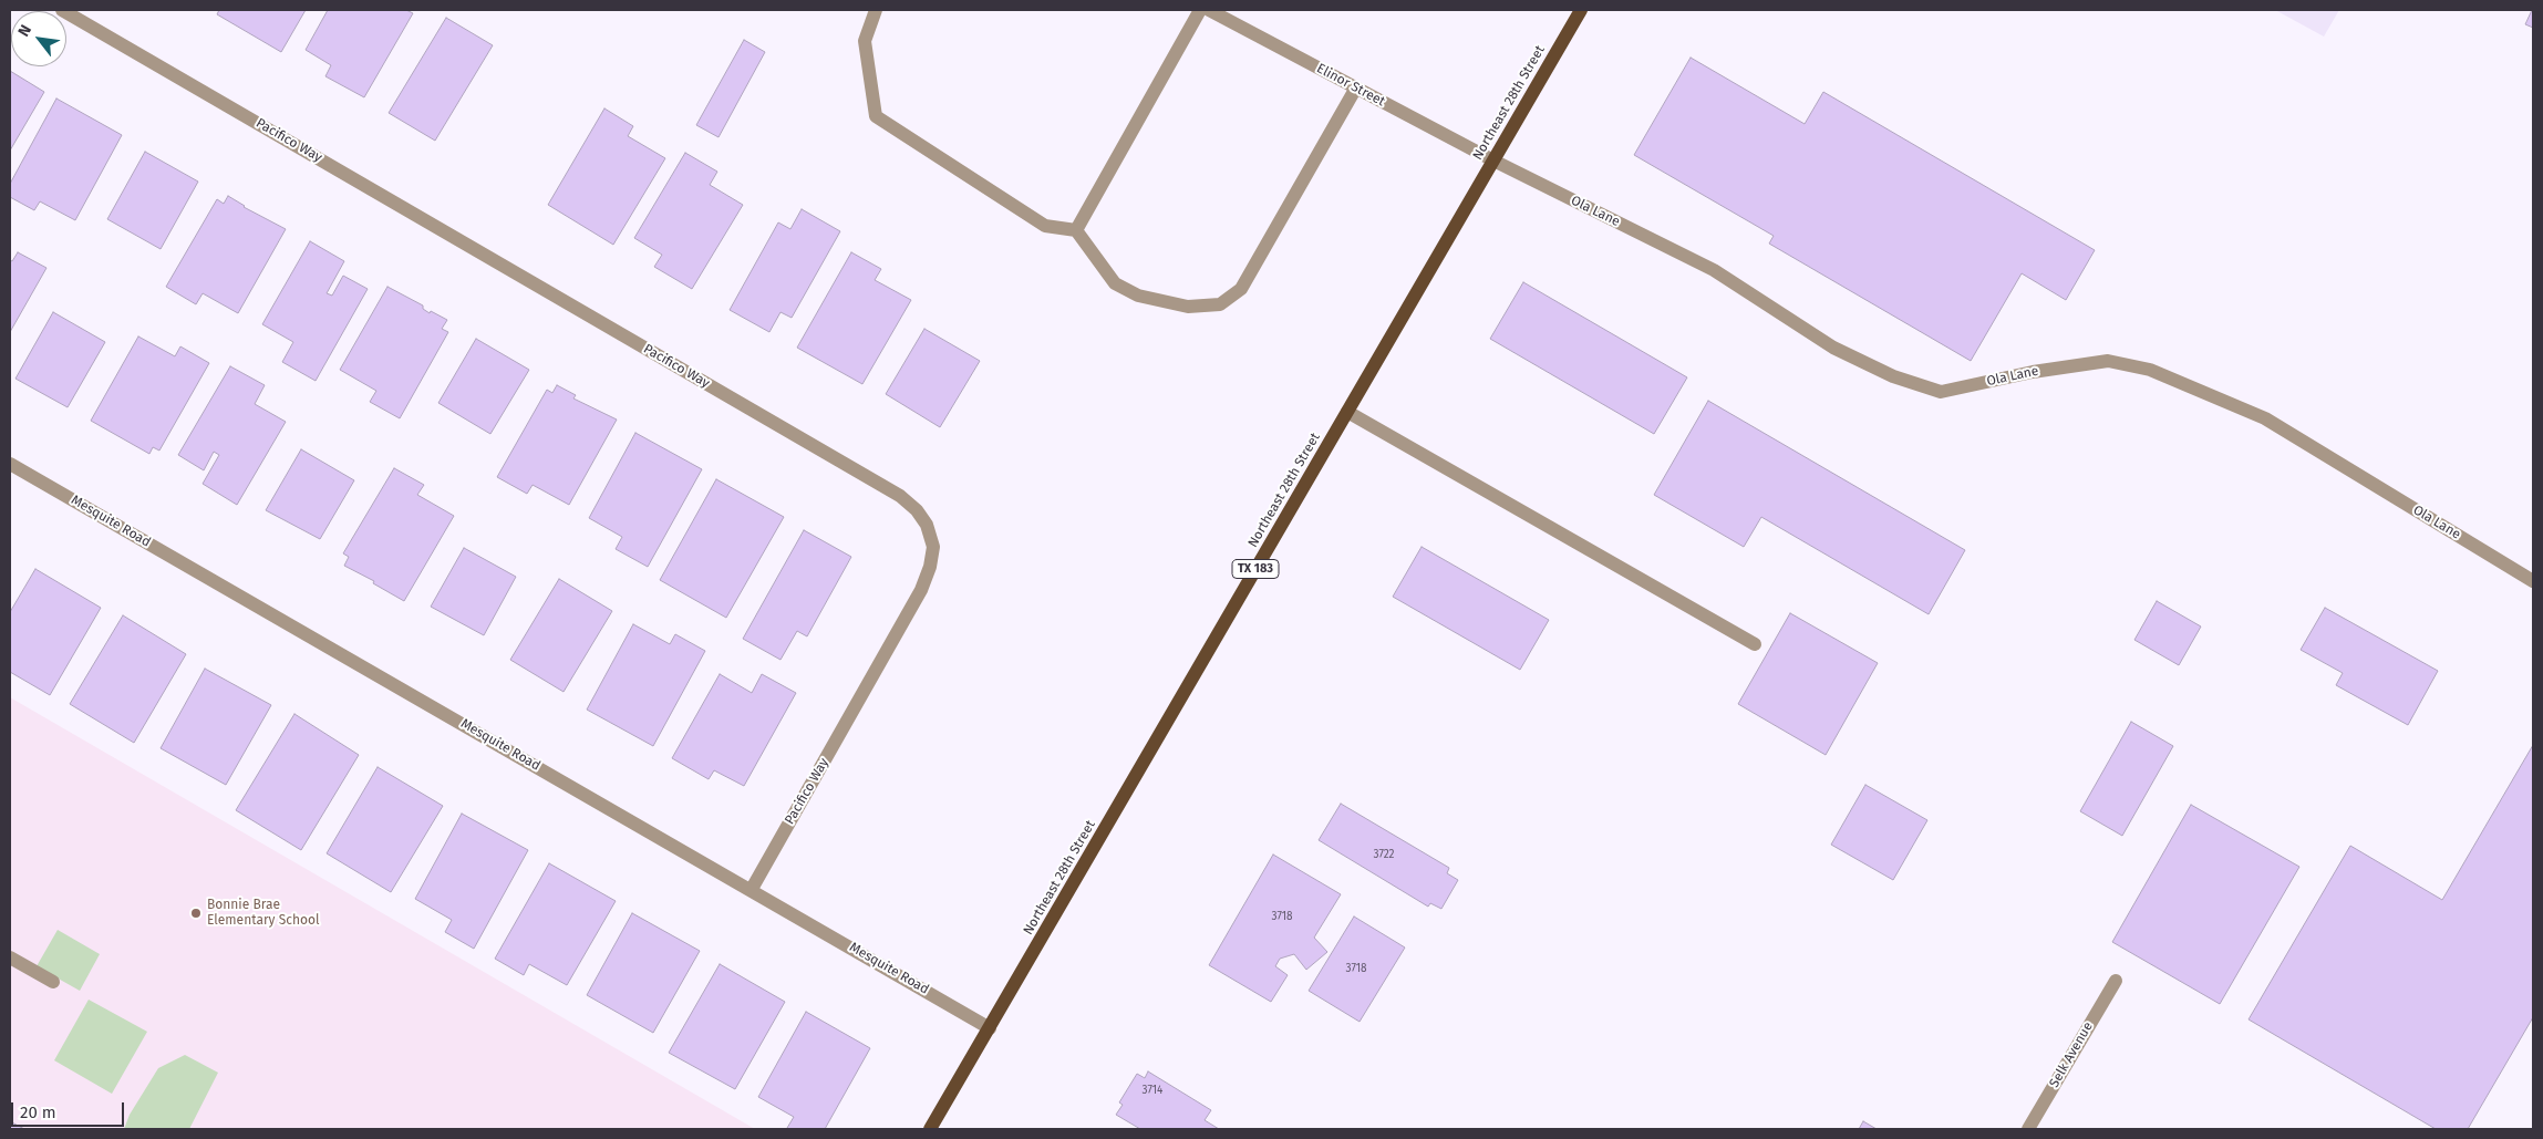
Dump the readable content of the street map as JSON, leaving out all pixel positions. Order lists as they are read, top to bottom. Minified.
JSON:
{"streets":{"main road":["Northeast 28th Street","TX 183"],"street":["Elinor Street","Pacifico Way","Ola Lane","Mesquite Road","Selk Avenue"]},"crossings":[["Elinor Street","Northeast 28th Street"],["Elinor Street","Ola Lane"],["Northeast 28th Street","Ola Lane"],["Northeast 28th Street","Mesquite Road"],["Pacifico Way","Mesquite Road"]],"places":["Bonnie Brae Elementary School"],"house_numbers":["3722","3718","3718","3714"],"scale_bar":"20 m","north":"top left"}
